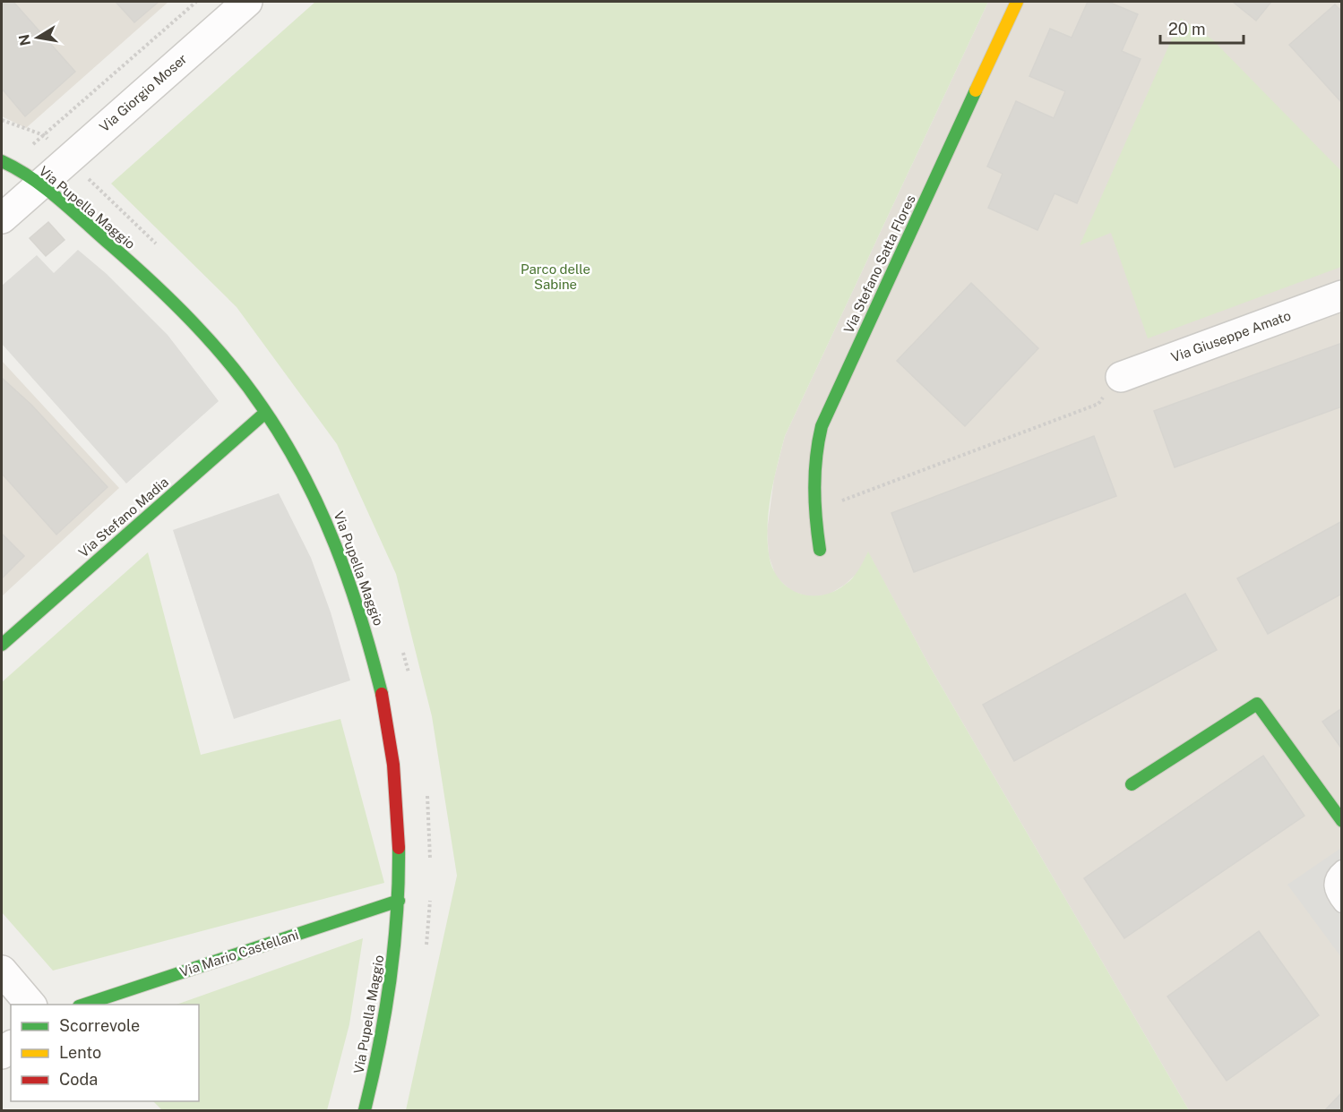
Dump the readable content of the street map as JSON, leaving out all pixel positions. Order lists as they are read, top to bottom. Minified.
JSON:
{"streets":{"street":["Via Giorgio Moser","Via Pupella Maggio","Via Stefano Satta Flores","Via Giuseppe Amato","Via Stefano Madia","Via Mario Castellani"]},"crossings":[["Via Giorgio Moser","Via Pupella Maggio"],["Via Pupella Maggio","Via Stefano Madia"],["Via Pupella Maggio","Via Mario Castellani"]],"parks":["Parco delle Sabine"],"legend":["Scorrevole","Lento","Coda"],"scale_bar":"20 m","north":"left"}
